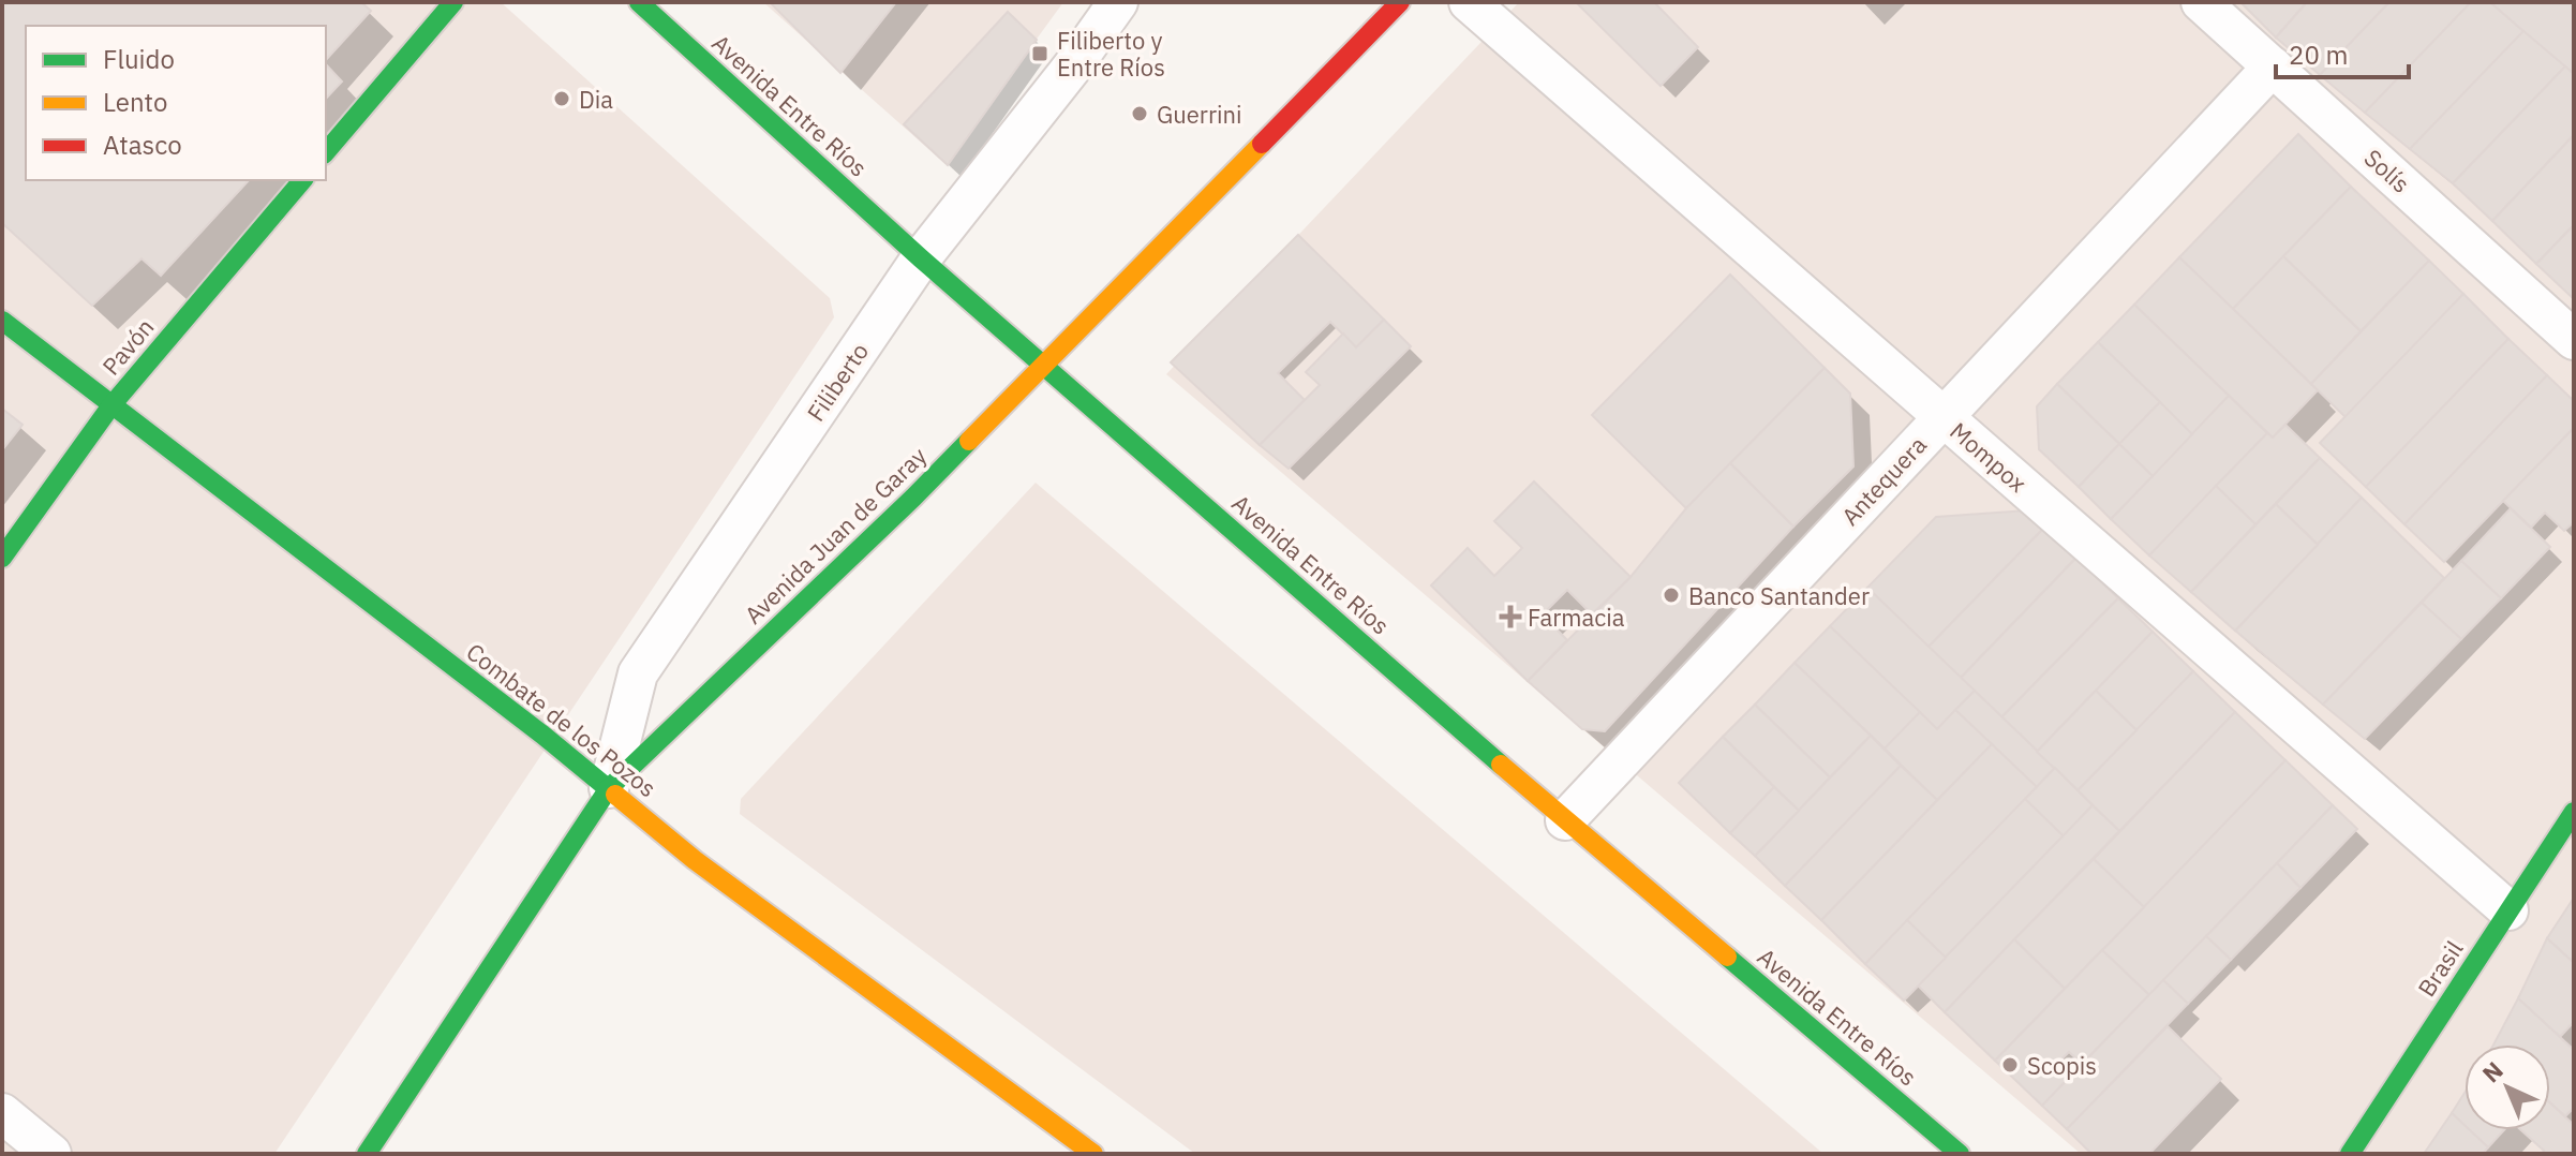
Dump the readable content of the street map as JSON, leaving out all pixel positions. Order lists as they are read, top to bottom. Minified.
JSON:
{"streets":{"main road":["Avenida Entre Ríos","Pavón","Avenida Juan de Garay","Combate de los Pozos","Brasil"],"street":["Solís","Filiberto","Mompox","Antequera"]},"crossings":[["Avenida Entre Ríos","Filiberto"],["Avenida Entre Ríos","Antequera"],["Avenida Entre Ríos","Avenida Juan de Garay"],["Solís","Antequera"],["Pavón","Combate de los Pozos"],["Filiberto","Avenida Juan de Garay"],["Filiberto","Combate de los Pozos"],["Mompox","Antequera"],["Mompox","Brasil"],["Avenida Juan de Garay","Combate de los Pozos"]],"places":{"transit":["Filiberto y Entre Ríos"],"other":["Dia","Guerrini","Banco Santander","Scopis"],"health":["Farmacia"]},"legend":["Fluido","Lento","Atasco"],"scale_bar":"20 m","north":"top left"}
